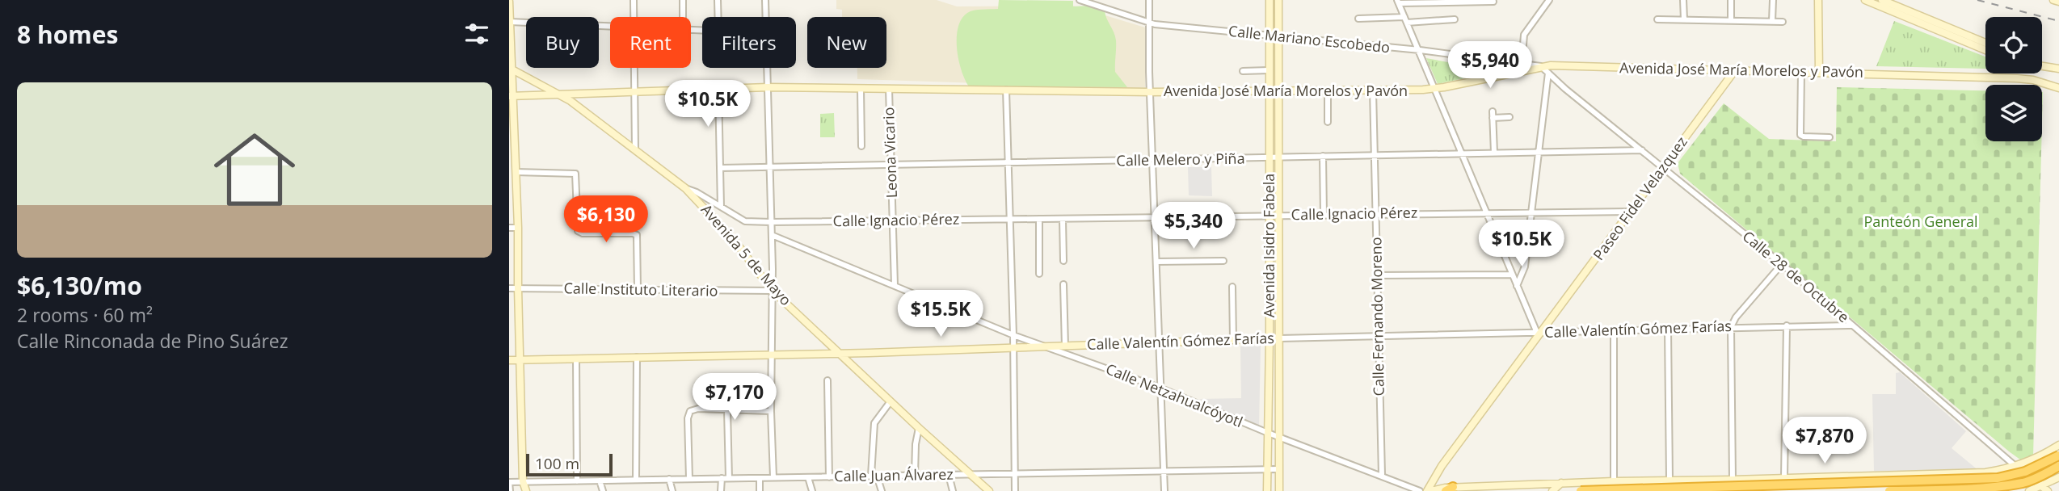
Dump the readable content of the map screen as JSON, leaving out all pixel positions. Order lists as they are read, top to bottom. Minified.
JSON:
{"streets":{"main road":["Avenida José María Morelos y Pavón","Paseo Fidel Velazquez","Avenida Isidro Fabela","Avenida 5 de Mayo","Calle 28 de Octubre","Calle Valentín Gómez Farías"],"street":["Calle Mariano Escobedo","Leona Vicario","Calle Melero y Piña","Calle Ignacio Pérez","Calle Instituto Literario","Calle Fernando Moreno","Calle Netzahualcóyotl","Calle Juan Álvarez"]},"crossings":[["Calle Mariano Escobedo","Avenida José María Morelos y Pavón"],["Calle Mariano Escobedo","Avenida Isidro Fabela"],["Calle Mariano Escobedo","Calle 28 de Octubre"],["Avenida José María Morelos y Pavón","Leona Vicario"],["Avenida José María Morelos y Pavón","Paseo Fidel Velazquez"],["Avenida José María Morelos y Pavón","Avenida Isidro Fabela"],["Avenida José María Morelos y Pavón","Avenida 5 de Mayo"],["Avenida José María Morelos y Pavón","Calle 28 de Octubre"],["Avenida José María Morelos y Pavón","Calle Fernando Moreno"],["Leona Vicario","Calle Melero y Piña"],["Leona Vicario","Calle Ignacio Pérez"],["Leona Vicario","Calle Netzahualcóyotl"],["Calle Melero y Piña","Avenida Isidro Fabela"],["Calle Melero y Piña","Calle 28 de Octubre"],["Calle Melero y Piña","Calle Fernando Moreno"],["Paseo Fidel Velazquez","Calle Ignacio Pérez"],["Paseo Fidel Velazquez","Calle 28 de Octubre"],["Paseo Fidel Velazquez","Calle Valentín Gómez Farías"],["Calle Ignacio Pérez","Avenida Isidro Fabela"],["Calle Ignacio Pérez","Calle Fernando Moreno"],["Avenida Isidro Fabela","Calle Valentín Gómez Farías"],["Avenida Isidro Fabela","Calle Netzahualcóyotl"],["Avenida Isidro Fabela","Calle Juan Álvarez"],["Avenida 5 de Mayo","Calle Instituto Literario"],["Avenida 5 de Mayo","Calle Valentín Gómez Farías"],["Avenida 5 de Mayo","Calle Juan Álvarez"],["Calle 28 de Octubre","Calle Valentín Gómez Farías"],["Calle Fernando Moreno","Calle Valentín Gómez Farías"],["Calle Fernando Moreno","Calle Netzahualcóyotl"],["Calle Valentín Gómez Farías","Calle Netzahualcóyotl"]],"parks":["Panteón General"],"scale_bar":"100 m","page":{"heading":"8 homes","chip":["Buy","Rent","Filters","New"],"price":["$5,940","$10.5K","$6,130","$5,340","$10.5K","$15.5K","$7,170","$7,870"],"list":[{"name":"$6,130/mo","note":"2 rooms · 60 m² · Calle Rinconada de Pino Suárez"}],"scale":"100 m"}}
